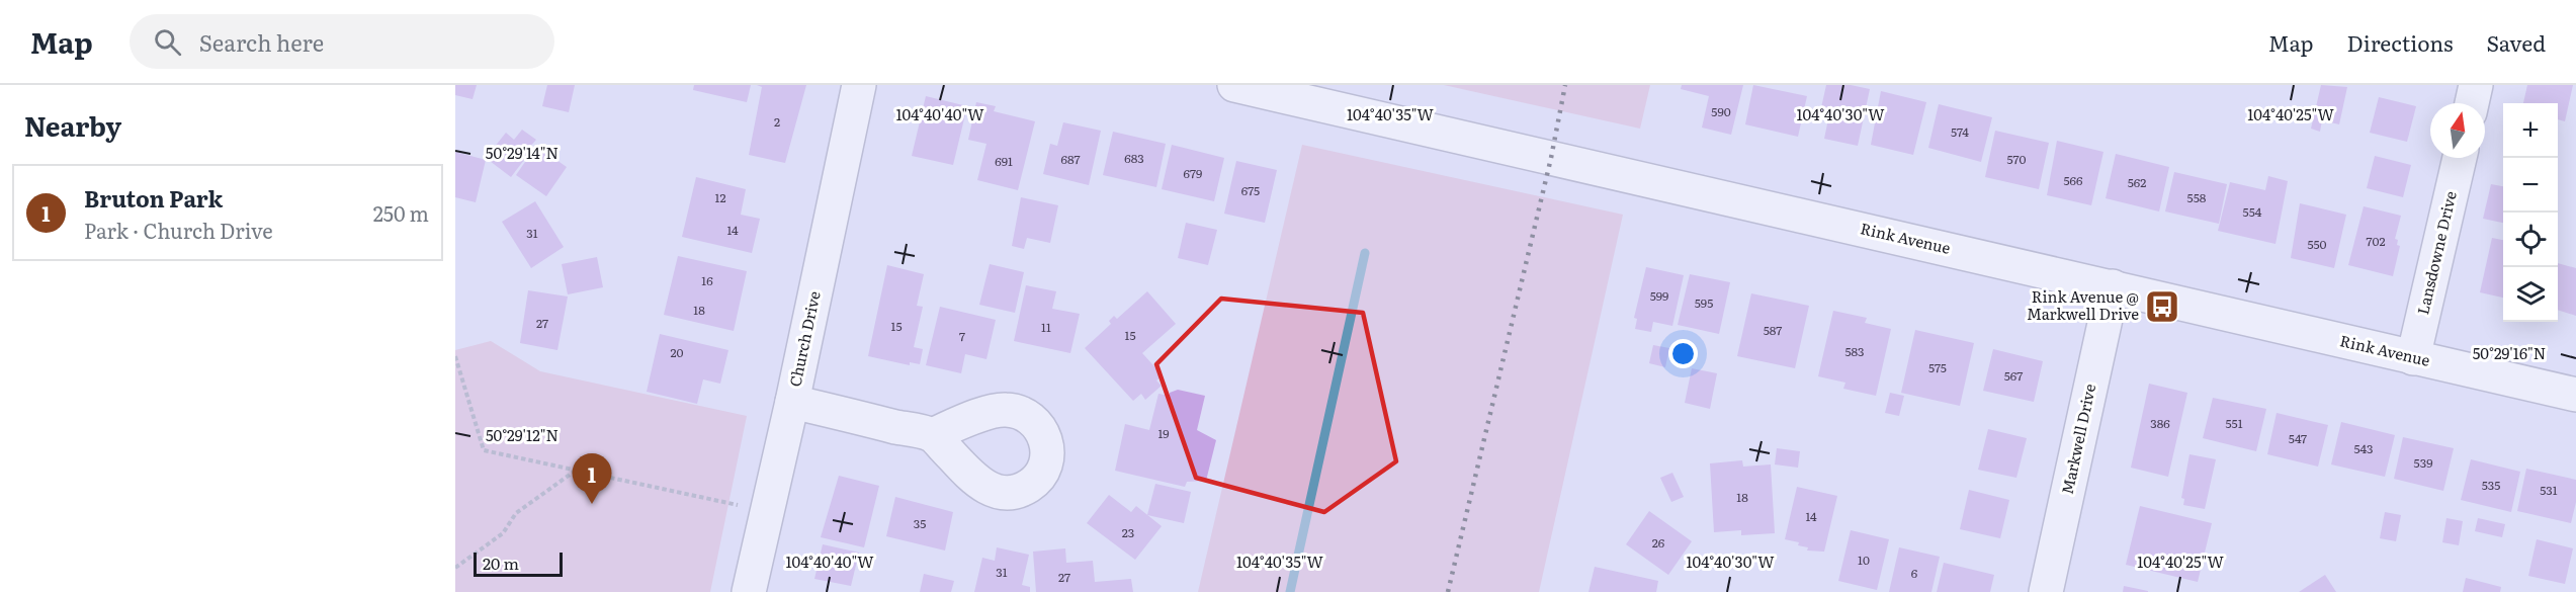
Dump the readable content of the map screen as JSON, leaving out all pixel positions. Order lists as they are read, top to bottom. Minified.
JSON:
{"streets":{"street":["Rink Avenue","Lansdowne Drive","Church Drive","Markwell Drive"]},"crossings":[["Rink Avenue","Lansdowne Drive"],["Rink Avenue","Markwell Drive"]],"places":{"bus stop":["Rink Avenue @ Markwell Drive"]},"house_numbers":["590","2","574","683","687","570","691","679","566","562","675","12","558","554","14","31","702","550","16","599","595","18","27","15","11","587","15","7","583","20","575","567","386","551","19","547","543","539","535","531","18","14","35","23","26","10","31","6","27"],"scale_bar":"20 m","north":"top","page":{"header":"Map","search":"Search here","nav":["Map","Directions","Saved"],"heading":"Nearby","map_buttons":["+","−"],"list":[{"mark":"1","name":"Bruton Park","note":"Park · Church Drive","value":"250 m"}],"pins":"1","scale":"20 m"},"coordinates":["104°40'40\"W","104°40'35\"W","104°40'30\"W","104°40'25\"W","50°29'14\"N","50°29'16\"N","50°29'12\"N"]}
